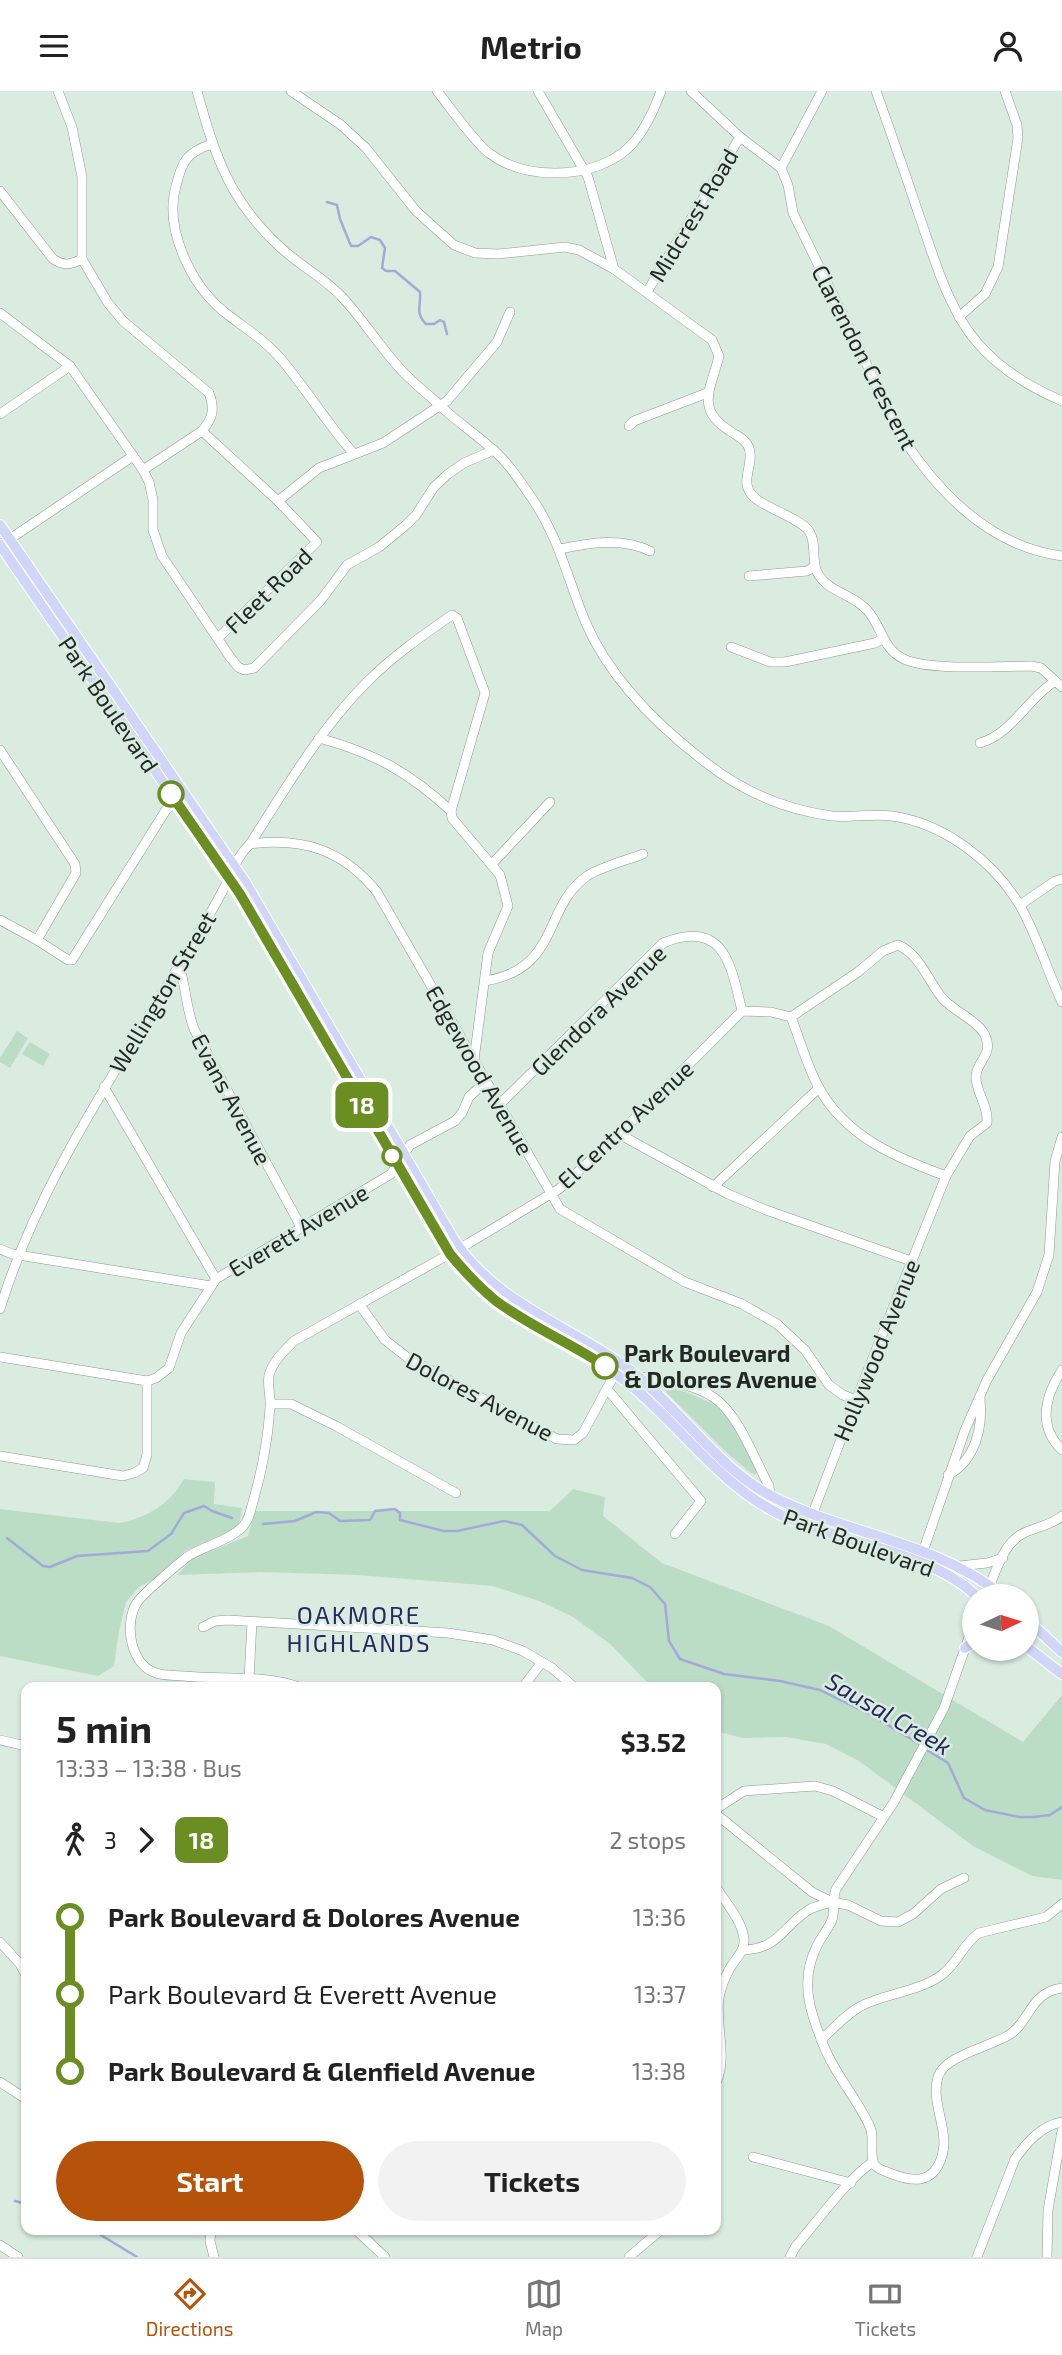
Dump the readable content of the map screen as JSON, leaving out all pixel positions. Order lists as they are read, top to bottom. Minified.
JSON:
{"streets":{"main road":["Park Boulevard"],"street":["Midcrest Road","Clarendon Crescent","Fleet Road","Wellington Street","Glendora Avenue","Edgewood Avenue","Evans Avenue","El Centro Avenue","Everett Avenue","Hollywood Avenue","Dolores Avenue"]},"crossings":[["Park Boulevard","Wellington Street"],["Park Boulevard","El Centro Avenue"],["Park Boulevard","Everett Avenue"],["Park Boulevard","Hollywood Avenue"],["Park Boulevard","Dolores Avenue"],["Wellington Street","Edgewood Avenue"],["Wellington Street","Evans Avenue"],["Glendora Avenue","Edgewood Avenue"],["Glendora Avenue","El Centro Avenue"],["Edgewood Avenue","El Centro Avenue"],["Edgewood Avenue","Everett Avenue"],["Edgewood Avenue","Hollywood Avenue"],["Evans Avenue","Everett Avenue"],["El Centro Avenue","Dolores Avenue"]],"districts":["OAKMORE HIGHLANDS"],"water":["Sausal Creek"],"places":["Park Boulevard & Dolores Avenue"],"lines":["bus line 18"],"north":"right","page":{"header":"Metrio","on_map":"18","heading":["5 min","13:33 – 13:38 · Bus","$3.52"],"legs":["3","18","2 stops"],"list":[{"name":"Park Boulevard & Dolores Avenue","value":"13:36"},{"name":"Park Boulevard & Everett Avenue","value":"13:37"},{"name":"Park Boulevard & Glenfield Avenue","value":"13:38"}],"buttons":["Start","Tickets"],"tabs":["Directions","Map","Tickets"]}}
